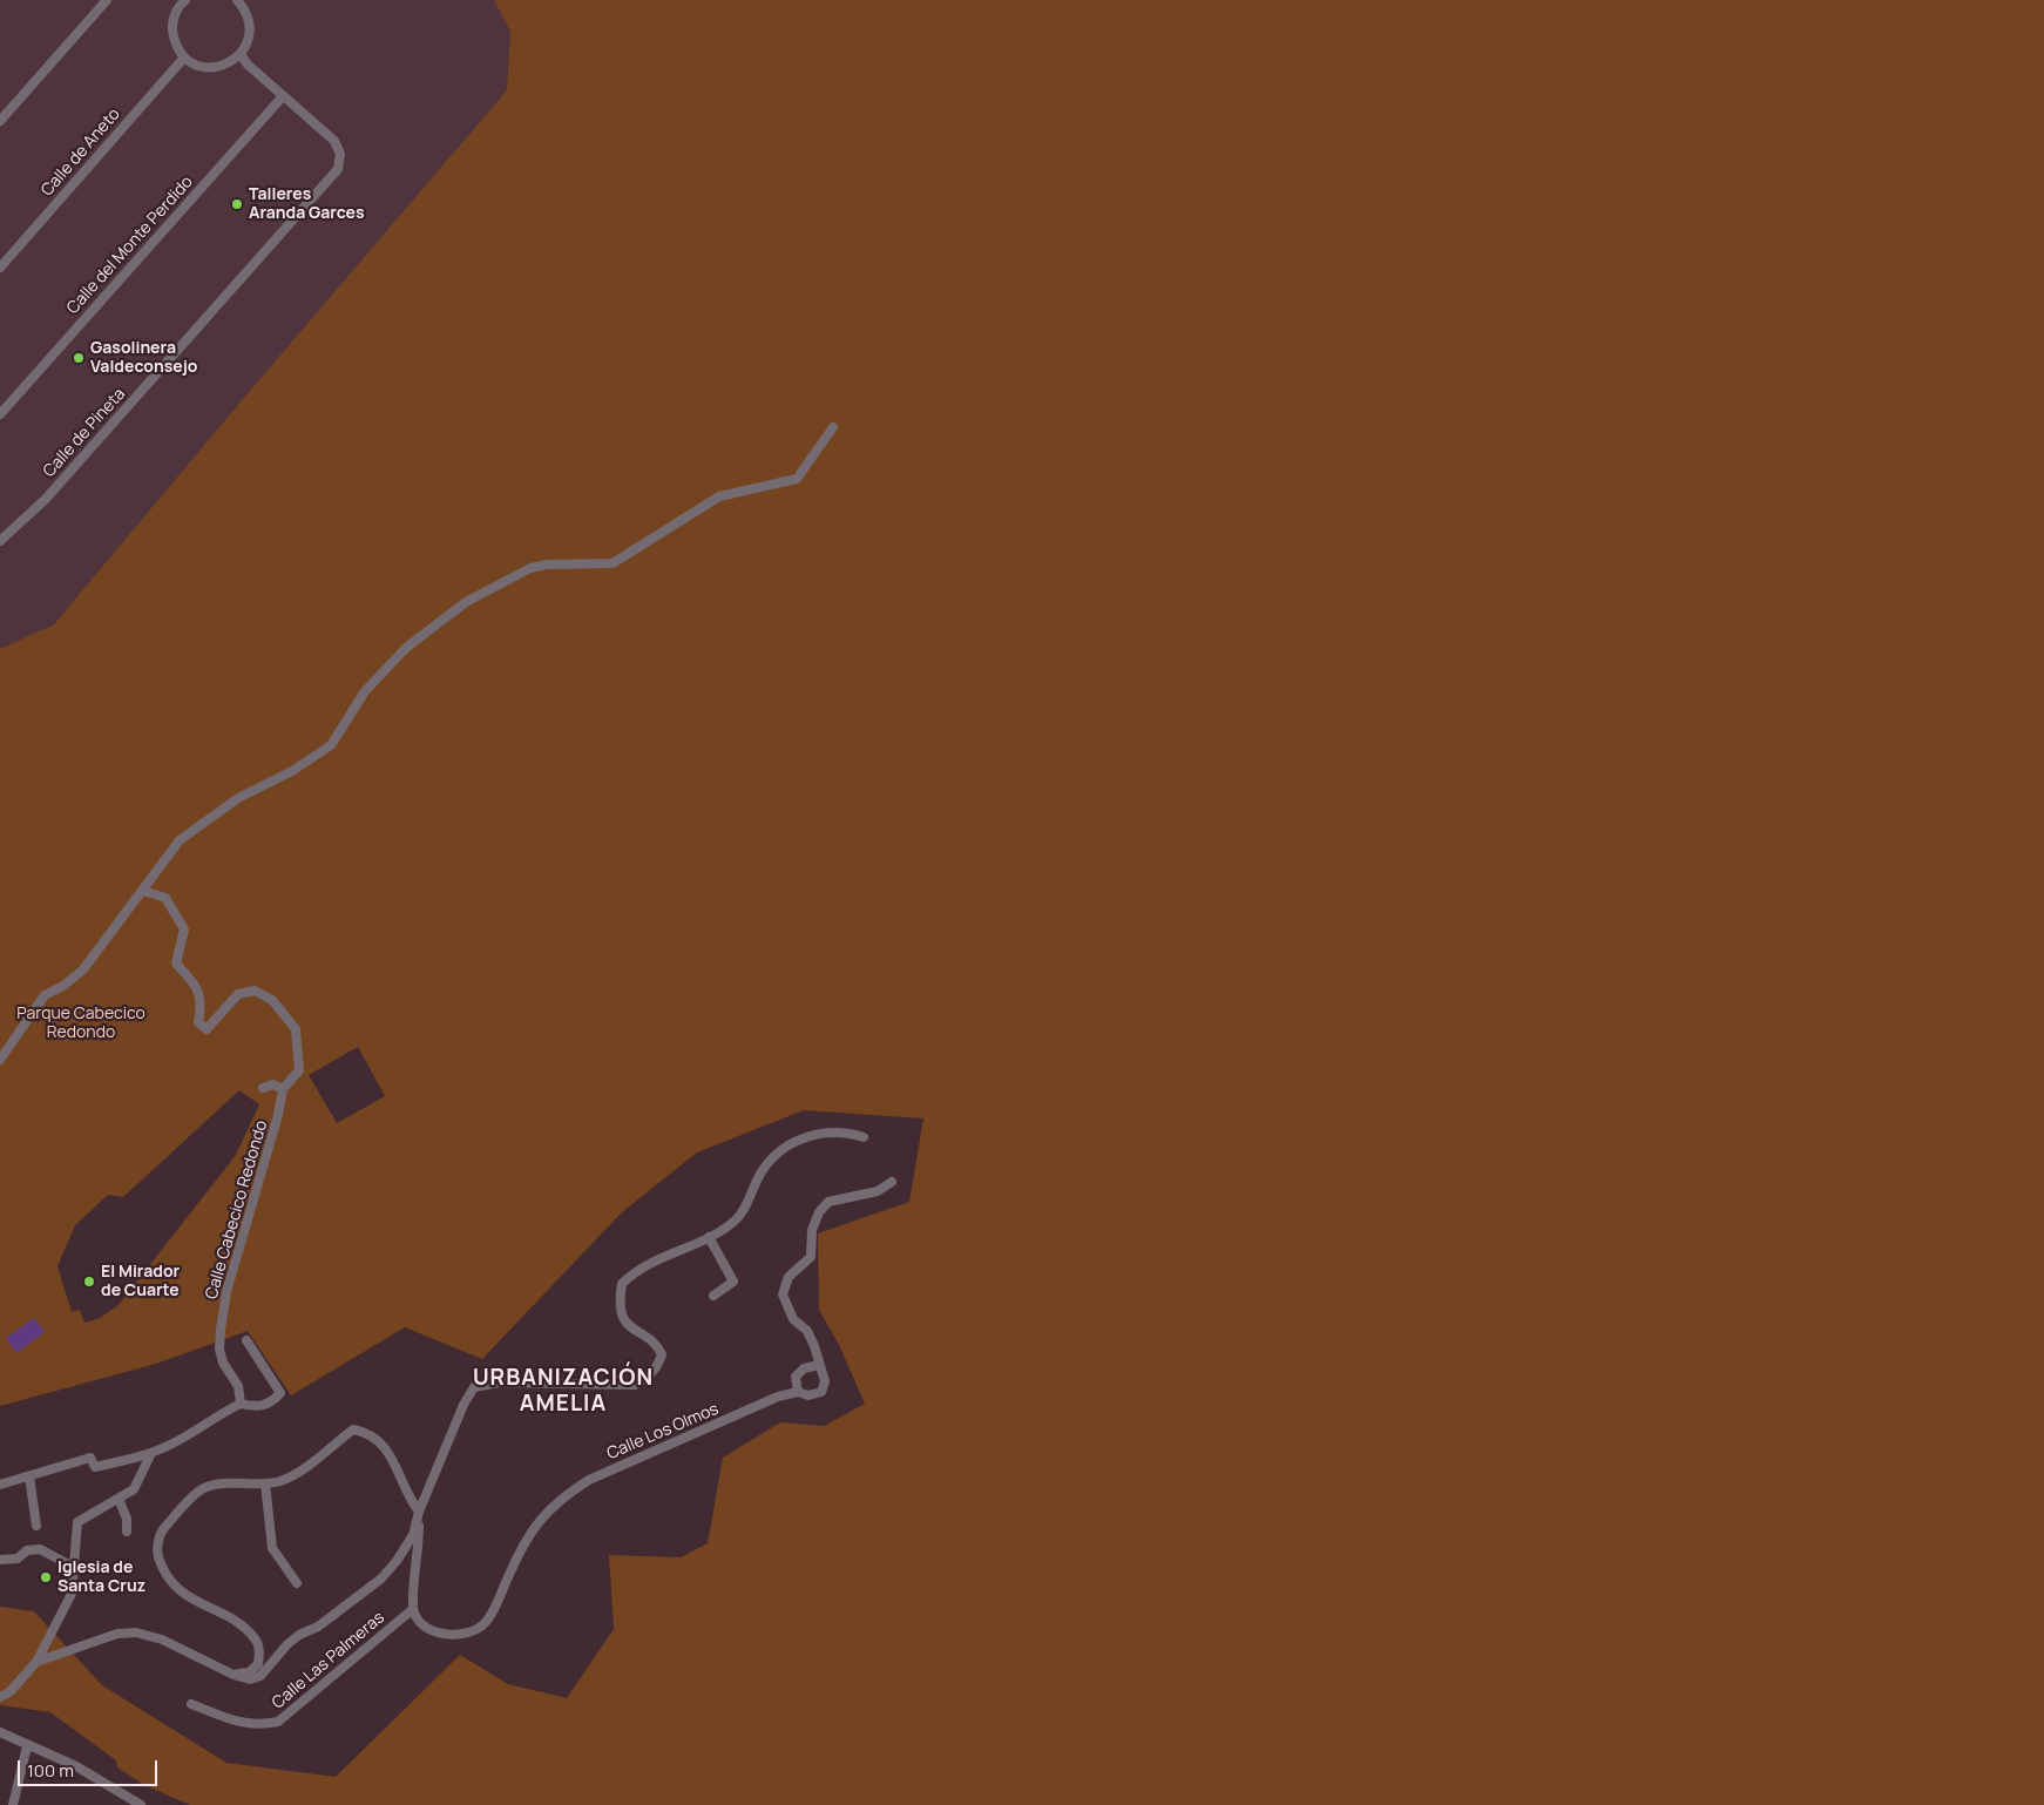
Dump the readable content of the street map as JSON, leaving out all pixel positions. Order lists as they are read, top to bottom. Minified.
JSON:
{"streets":{"street":["Calle de Aneto","Calle del Monte Perdido","Calle de Pineta","Calle Cabecico Redondo","Calle Los Olmos","Calle Las Palmeras"]},"crossings":[["Calle del Monte Perdido","Calle de Pineta"],["Calle Los Olmos","Calle Las Palmeras"]],"districts":["URBANIZACIÓN AMELIA"],"parks":["Parque Cabecico Redondo"],"places":["Talleres Aranda Garces","Gasolinera Valdeconsejo","El Mirador de Cuarte","Iglesia de Santa Cruz"],"scale_bar":"100 m"}
